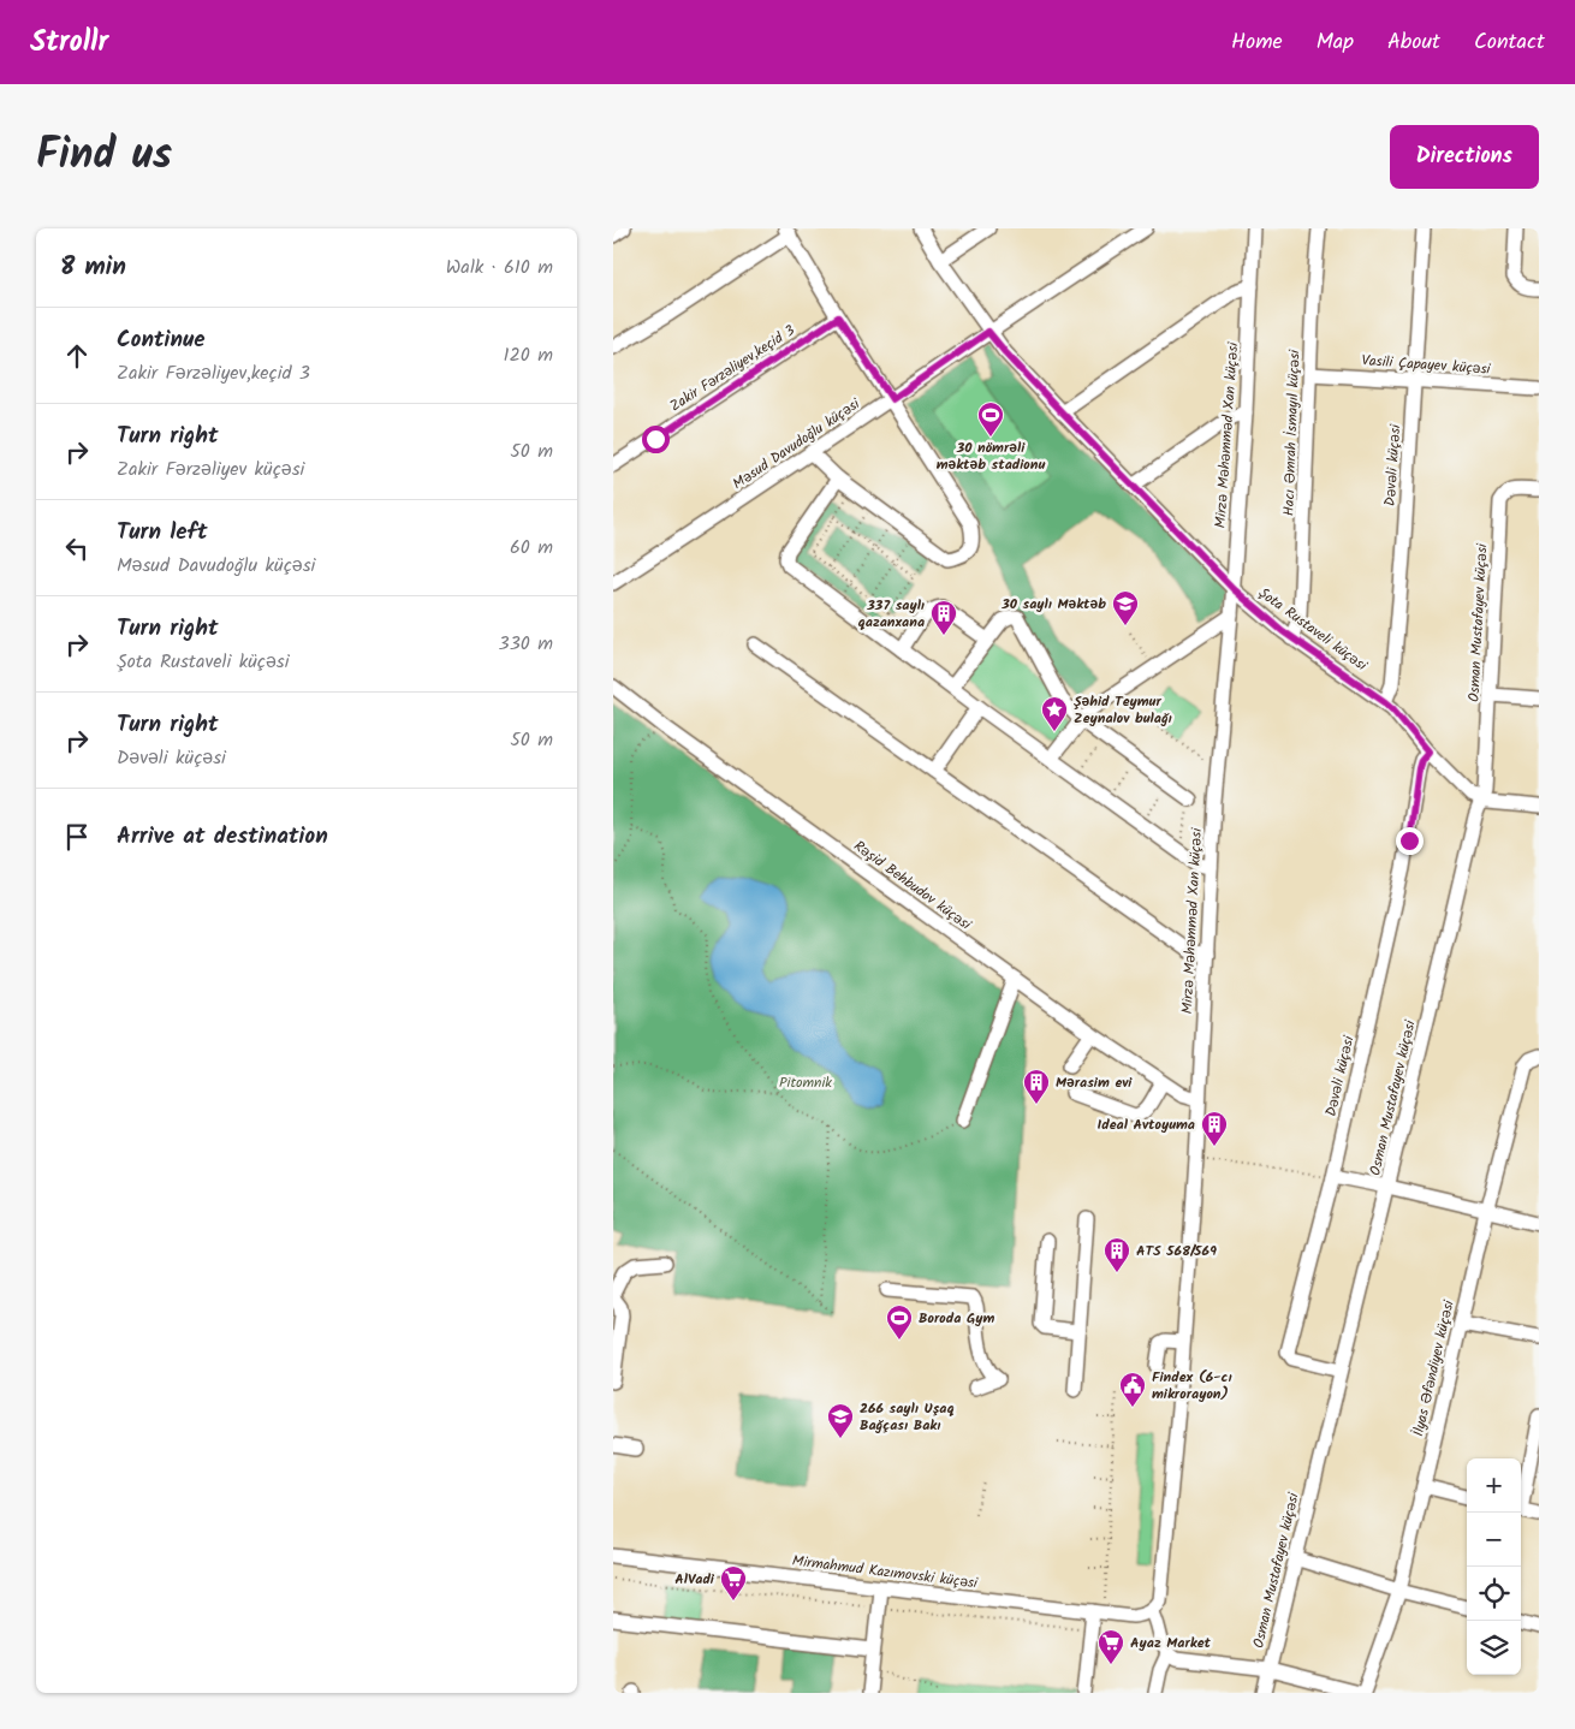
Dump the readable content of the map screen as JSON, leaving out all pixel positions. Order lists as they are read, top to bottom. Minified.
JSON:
{"streets":{"street":["Vasili Çapayev küçəsi","Zakir Fərzəliyev,keçid 3","Hacı Əmrah İsmayıl küçəsi","Mirzə Məhəmməd Xan küçəsi","Məsud Davudoğlu küçəsi","Dəvəli küçəsi","Osman Mustafayev küçəsi","Şota Rustaveli küçəsi","Rəşid Behbudov küçəsi","İlyas Əfəndiyev küçəsi","Mirmahmud Kazımovski küçəsi"]},"crossings":[["Vasili Çapayev küçəsi","Hacı Əmrah İsmayıl küçəsi"],["Vasili Çapayev küçəsi","Dəvəli küçəsi"],["Hacı Əmrah İsmayıl küçəsi","Şota Rustaveli küçəsi"],["Mirzə Məhəmməd Xan küçəsi","Şota Rustaveli küçəsi"],["Mirzə Məhəmməd Xan küçəsi","Rəşid Behbudov küçəsi"],["Mirzə Məhəmməd Xan küçəsi","Mirmahmud Kazımovski küçəsi"],["Məsud Davudoğlu küçəsi","Şota Rustaveli küçəsi"],["Dəvəli küçəsi","Osman Mustafayev küçəsi"],["Dəvəli küçəsi","Şota Rustaveli küçəsi"],["Osman Mustafayev küçəsi","Şota Rustaveli küçəsi"]],"parks":["Pitomnik"],"places":{"sports":["30 nömrəli məktəb stadionu","Boroda Gym"],"school or university":["30 saylı Məktəb","266 saylı Uşaq Bağçası Bakı"],"building":["337 saylı qazanxana","Mərasim evi","Ideal Avtoyuma","ATS 568/569"],"place":["Şəhid Teymur Zeynalov bulağı"],"public building":["Findex (6-cı mikrorayon)"],"supermarket":["AlVadi","Ayaz Market"]},"page":{"header":"Strollr","nav":["Home","Map","About","Contact"],"title":"Find us","buttons":"Directions","heading":["8 min","Walk · 610 m"],"list":[["Continue","Zakir Fərzəliyev,keçid 3","120 m"],["Turn right","Zakir Fərzəliyev küçəsi","50 m"],["Turn left","Məsud Davudoğlu küçəsi","60 m"],["Turn right","Şota Rustaveli küçəsi","330 m"],["Turn right","Dəvəli küçəsi","50 m"],"Arrive at destination"],"map_buttons":["+","−"]}}
